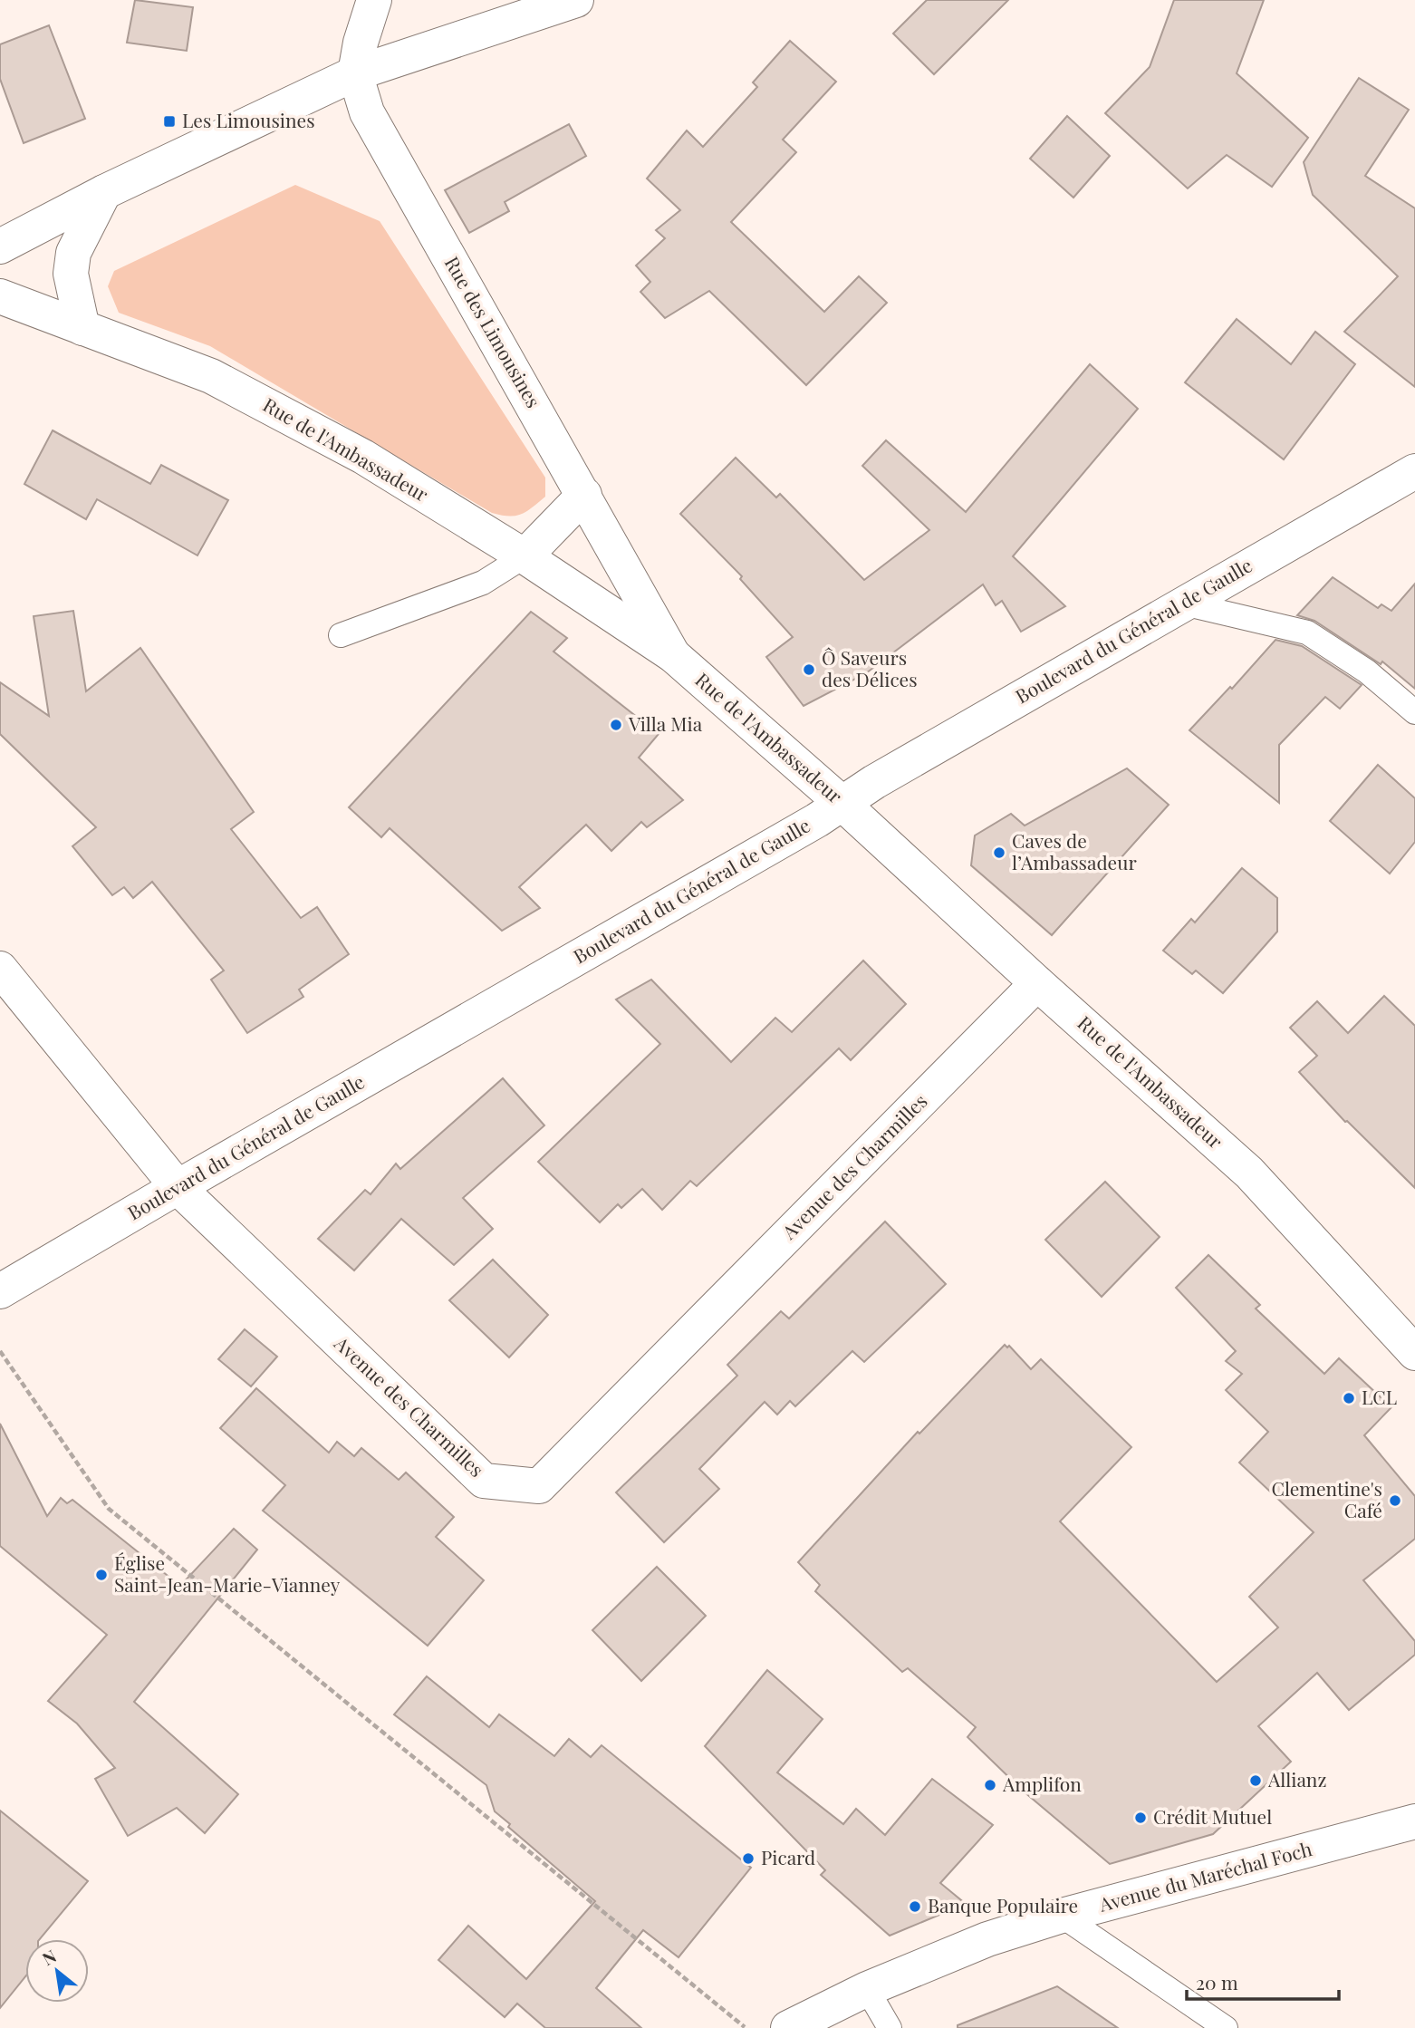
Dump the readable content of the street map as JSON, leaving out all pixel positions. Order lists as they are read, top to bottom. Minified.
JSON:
{"streets":{"street":["Rue des Limousines","Rue de l'Ambassadeur","Boulevard du Général de Gaulle","Avenue des Charmilles","Avenue du Maréchal Foch"]},"crossings":[["Rue des Limousines","Rue de l'Ambassadeur"],["Rue de l'Ambassadeur","Boulevard du Général de Gaulle"],["Rue de l'Ambassadeur","Avenue des Charmilles"],["Boulevard du Général de Gaulle","Avenue des Charmilles"]],"places":{"transit":["Les Limousines"],"other":["Ô Saveurs des Délices","Villa Mia","Caves de l’Ambassadeur","LCL","Clementine's Café","Église Saint-Jean-Marie-Vianney","Allianz","Amplifon","Crédit Mutuel","Picard","Banque Populaire"]},"scale_bar":"20 m","north":"top left"}
